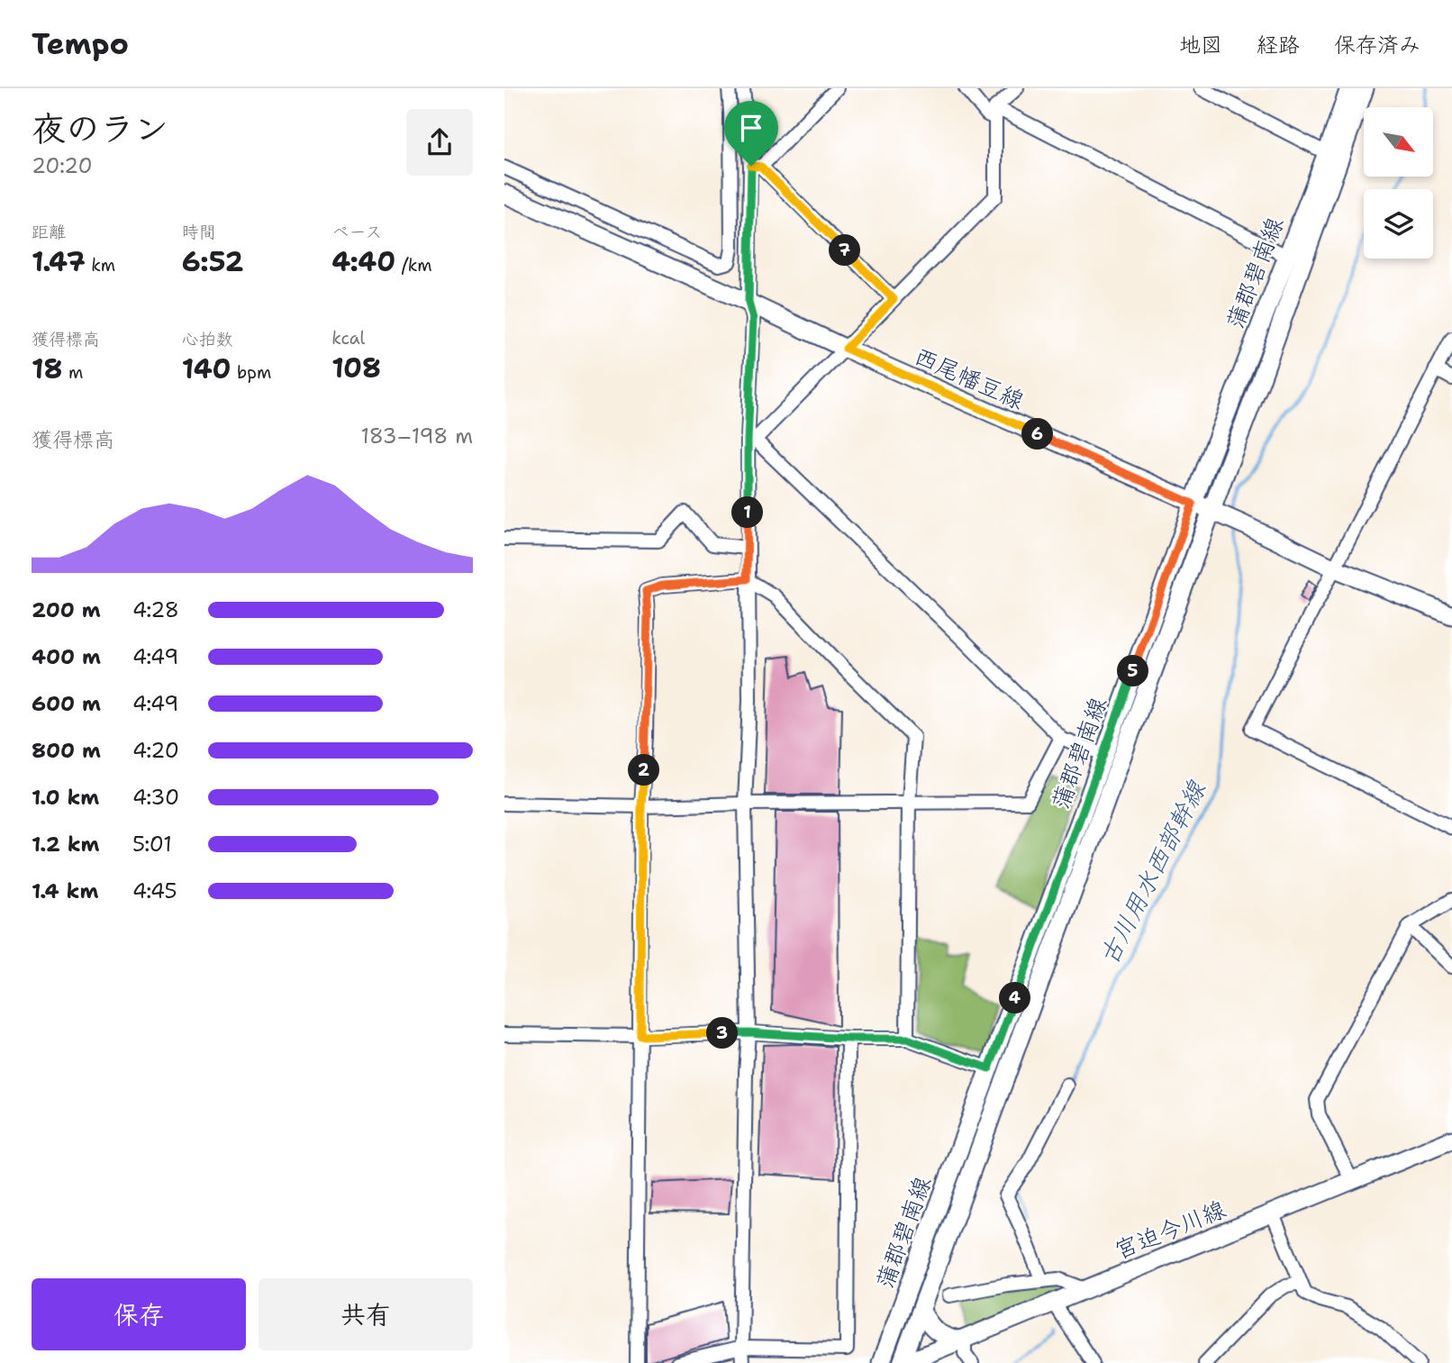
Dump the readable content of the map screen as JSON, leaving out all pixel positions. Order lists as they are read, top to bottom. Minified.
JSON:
{"streets":{"main road":["蒲郡碧南線","西尾幡豆線","宮迫今川線"]},"crossings":[["蒲郡碧南線","西尾幡豆線"],["蒲郡碧南線","宮迫今川線"]],"water":["古川用水西部幹線"],"north":"bottom right","page":{"header":"Tempo","nav":["地図","経路","保存済み"],"heading":["夜のラン","20:20"],"stats":[["距離","1.47 km"],["時間","6:52"],["ペース","4:40 /km"],["獲得標高","18 m"],["心拍数","140 bpm"],["kcal","108"]],"pins":["7","6","1","5","2","4","3"],"chart":["獲得標高","183–198 m"],"list":[{"name":"200 m","note":"4:28"},{"name":"400 m","note":"4:49"},{"name":"600 m","note":"4:49"},{"name":"800 m","note":"4:20"},{"name":"1.0 km","note":"4:30"},{"name":"1.2 km","note":"5:01"},{"name":"1.4 km","note":"4:45"}],"buttons":["保存","共有"]}}
